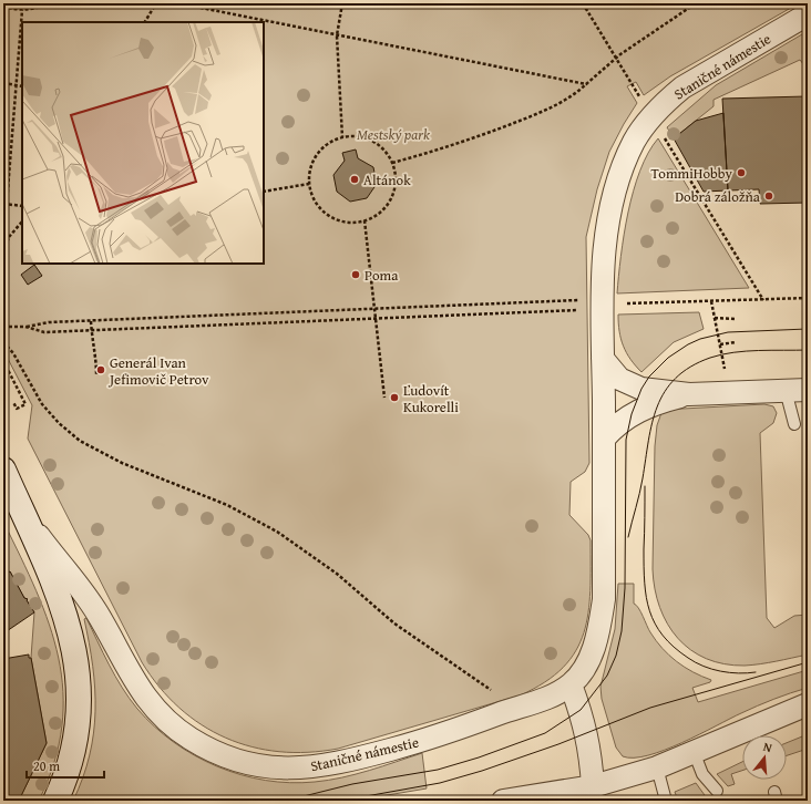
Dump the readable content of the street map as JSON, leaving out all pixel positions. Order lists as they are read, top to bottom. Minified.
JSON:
{"streets":{"street":["Staničné námestie"]},"parks":["Mestský park"],"places":["TommiHobby","Altánok","Dobrá záložňa","Poma","Generál Ivan Jefimovič Petrov","Ľudovít Kukorelli"],"scale_bar":"20 m","north":"top"}
